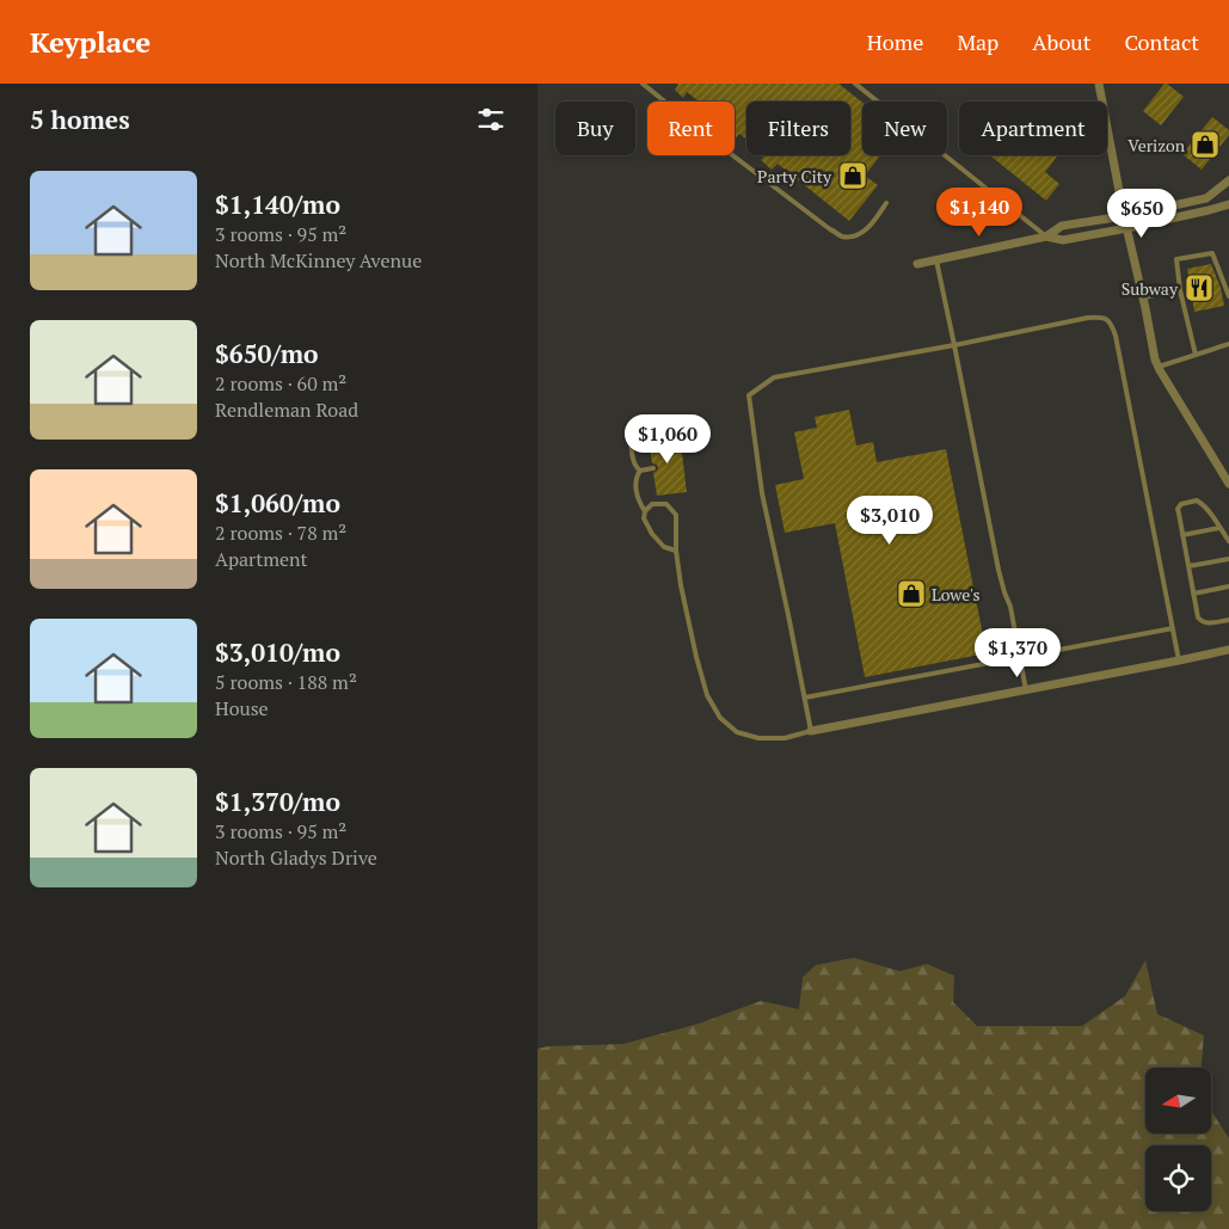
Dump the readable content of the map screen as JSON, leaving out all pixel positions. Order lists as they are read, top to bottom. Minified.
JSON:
{"places":{"shop":["Verizon","Party City","Lowe's"],"restaurant":["Subway"]},"north":"left","page":{"header":"Keyplace","nav":["Home","Map","About","Contact"],"heading":"5 homes","chip":["Buy","Rent","Filters","New","Apartment"],"list":[{"name":"$1,140/mo","note":"3 rooms · 95 m² · North McKinney Avenue"},{"name":"$650/mo","note":"2 rooms · 60 m² · Rendleman Road"},{"name":"$1,060/mo","note":"2 rooms · 78 m² · Apartment"},{"name":"$3,010/mo","note":"5 rooms · 188 m² · House"},{"name":"$1,370/mo","note":"3 rooms · 95 m² · North Gladys Drive"}],"price":["$1,140","$650","$1,060","$3,010","$1,370"]}}
